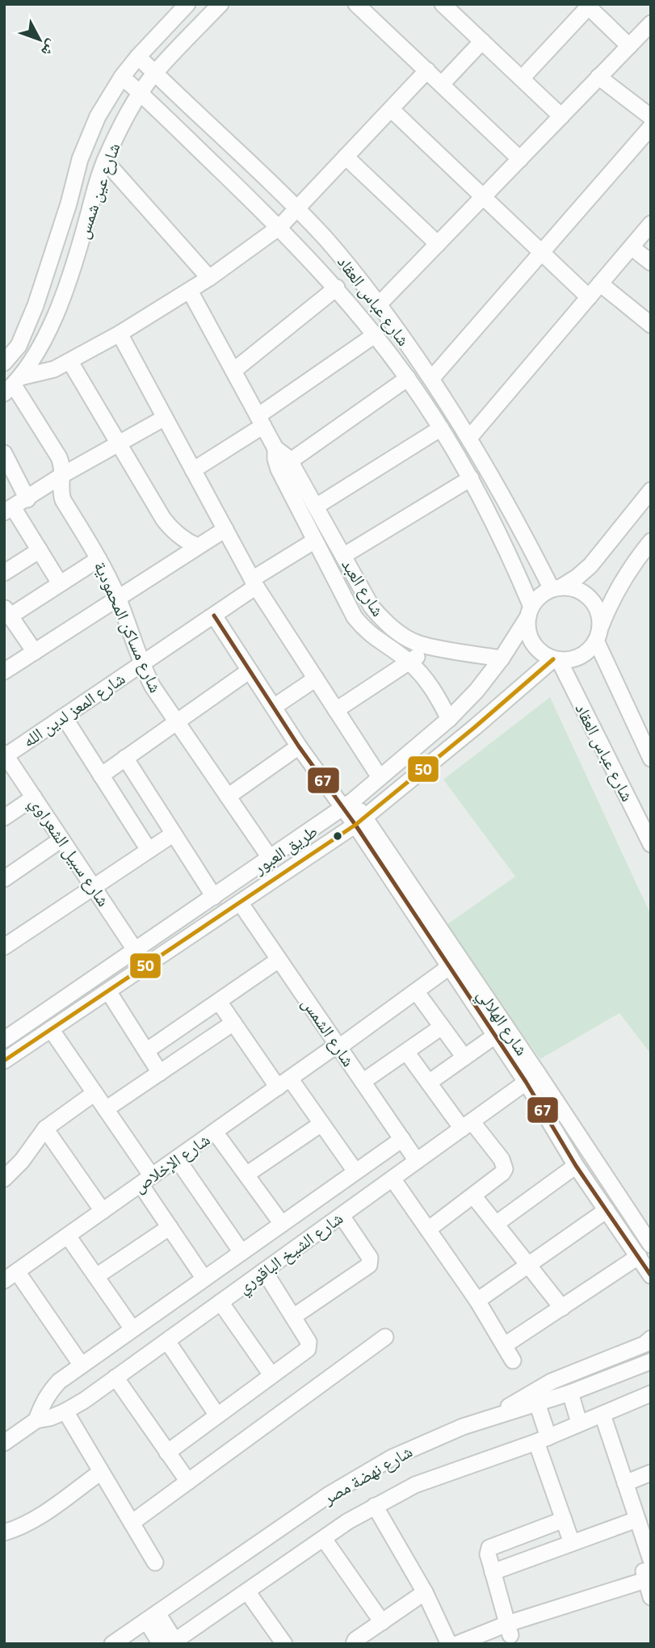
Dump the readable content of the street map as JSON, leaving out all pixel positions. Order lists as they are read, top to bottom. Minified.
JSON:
{"streets":{"street":["شارع عين شمس","شارع عباس العقاد","شارع العبد","شارع مساكن المحمودية","شارع المعز لدين الله","طريق العبور","شارع سبيل الشعراوي","شارع الهلالي","شارع الشمس","شارع الإخلاص","شارع الشيخ الباقوري","شارع نهضة مصر"]},"crossings":[["شارع عين شمس","شارع عباس العقاد"],["شارع عين شمس","شارع مساكن المحمودية"],["شارع عباس العقاد","طريق العبور"],["شارع العبد","شارع المعز لدين الله"],["شارع العبد","طريق العبور"],["شارع مساكن المحمودية","شارع المعز لدين الله"],["شارع مساكن المحمودية","طريق العبور"],["شارع المعز لدين الله","شارع سبيل الشعراوي"],["شارع المعز لدين الله","شارع الهلالي"],["طريق العبور","شارع سبيل الشعراوي"],["طريق العبور","شارع الهلالي"],["طريق العبور","شارع الشمس"],["شارع الهلالي","شارع الإخلاص"],["شارع الهلالي","شارع الشيخ الباقوري"],["شارع الشمس","شارع الإخلاص"],["شارع الشمس","شارع الشيخ الباقوري"]],"lines":["transit line 67","transit line 50"],"north":"bottom right"}
